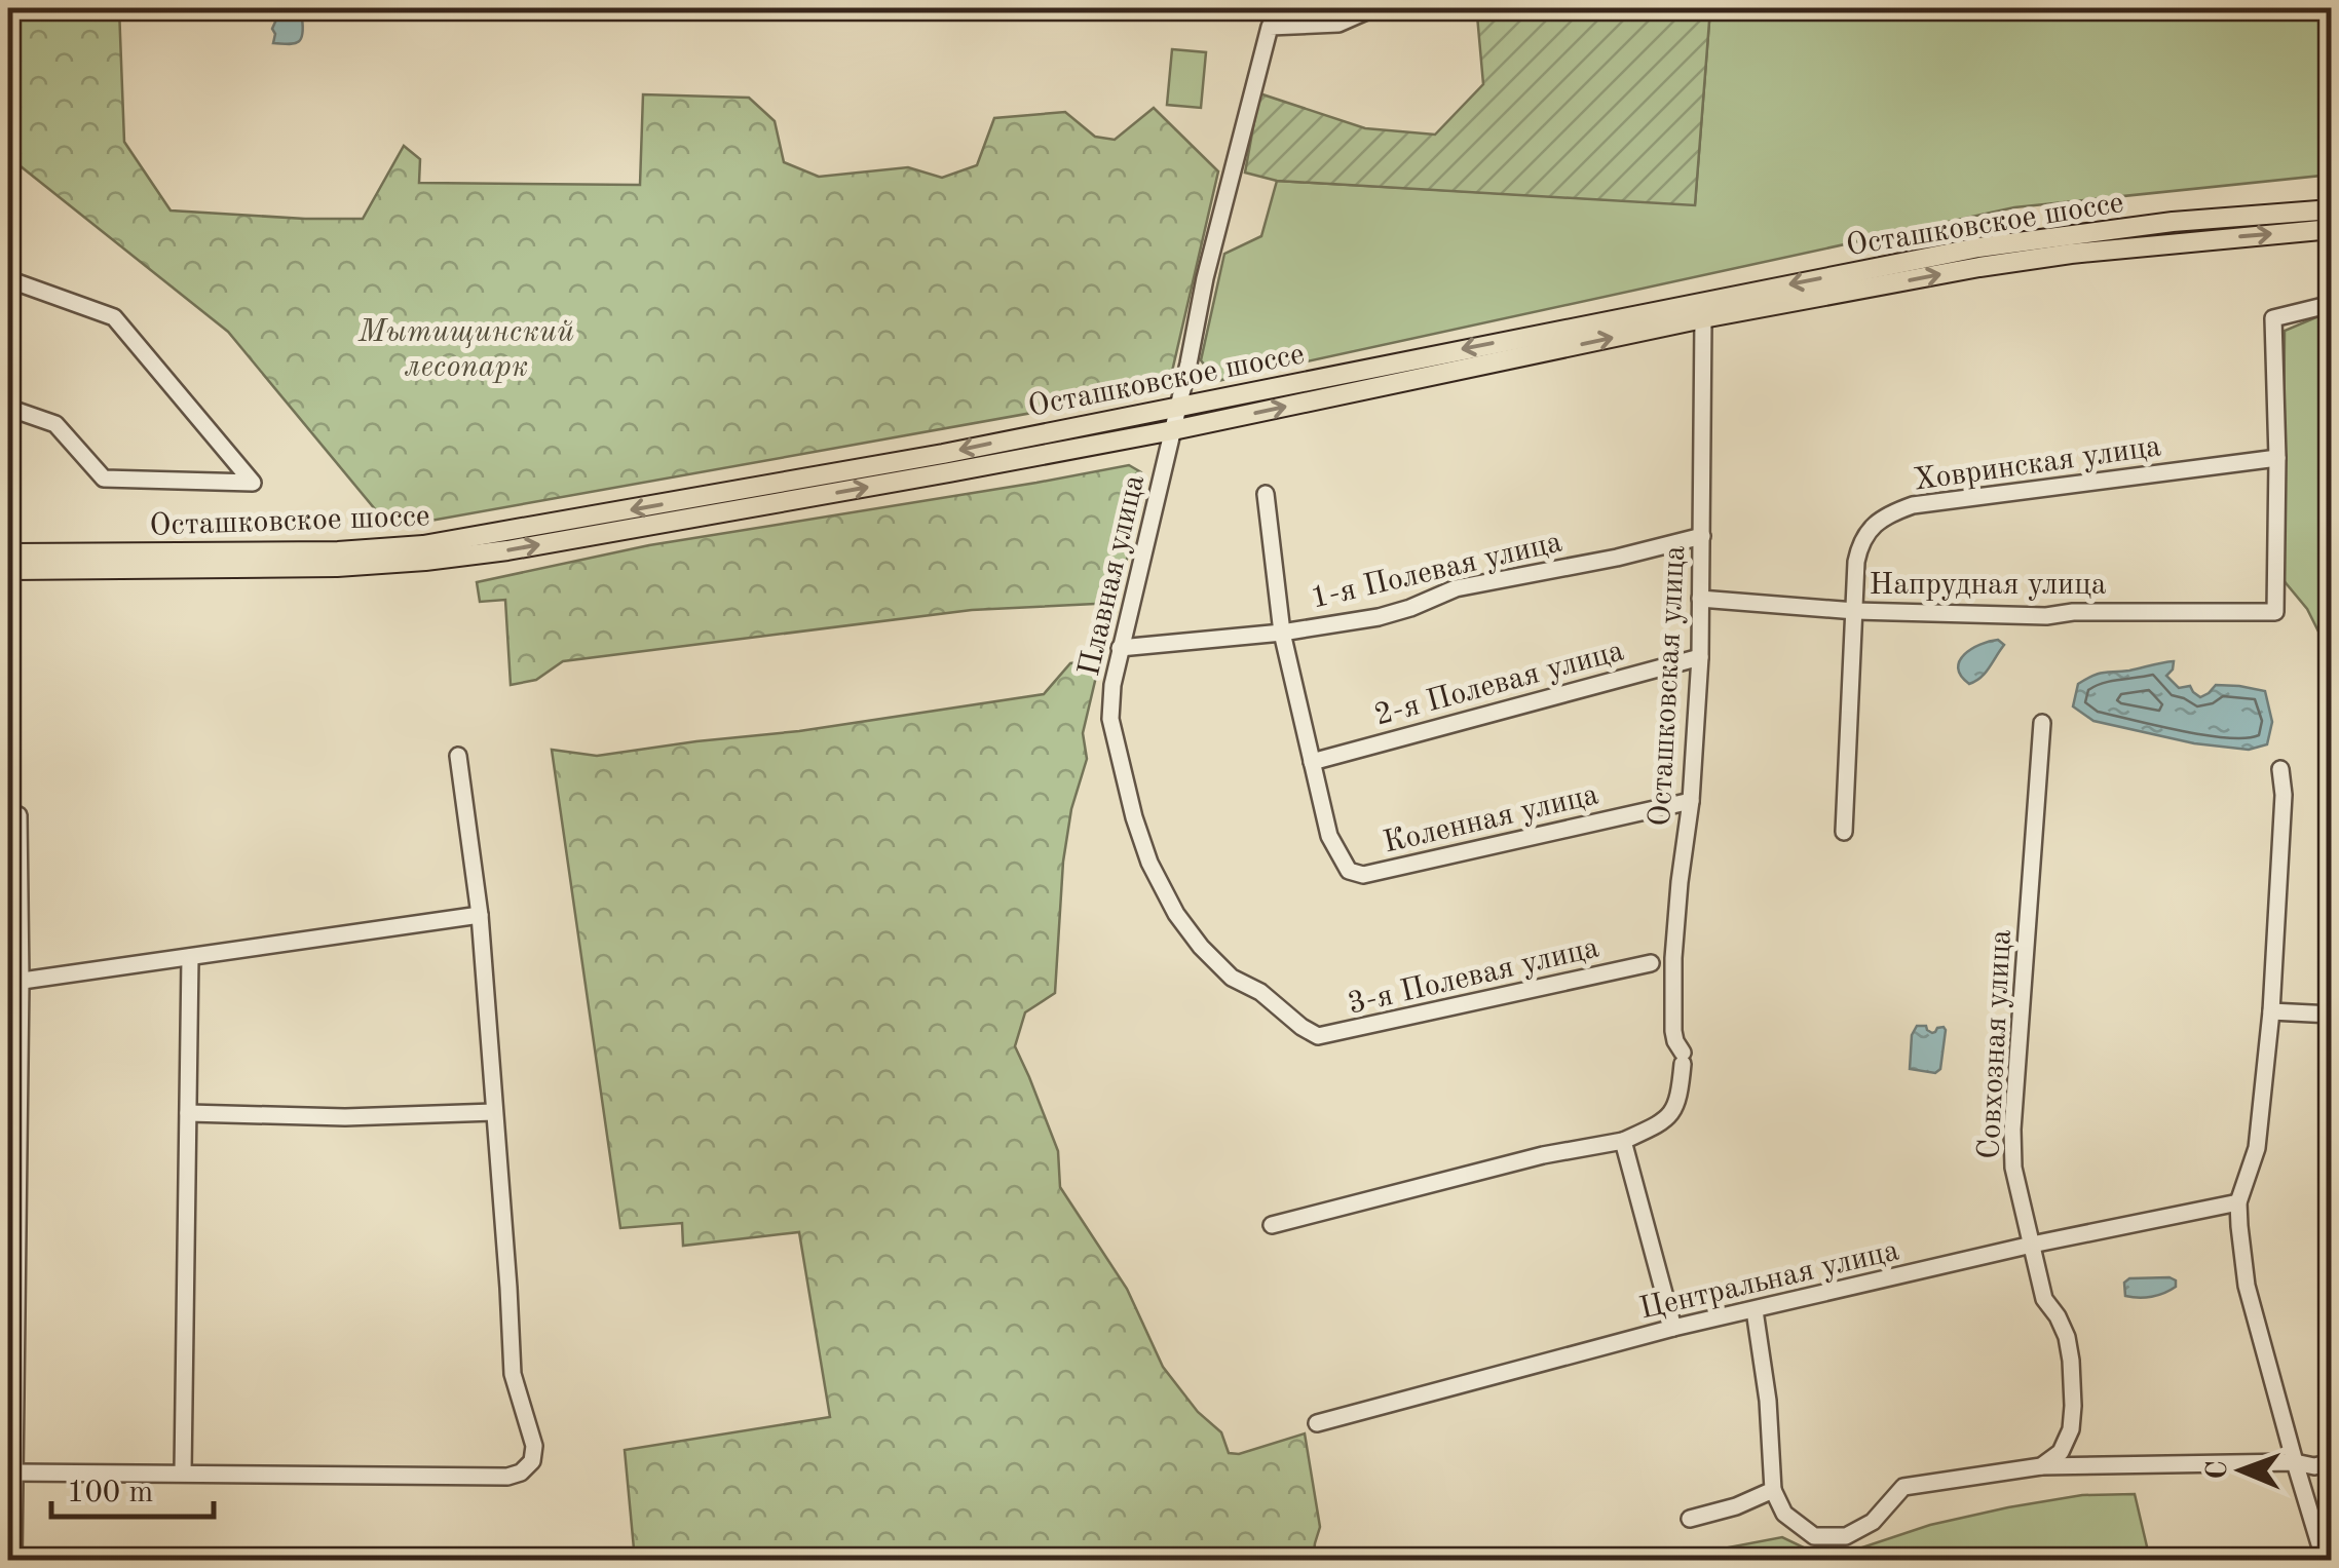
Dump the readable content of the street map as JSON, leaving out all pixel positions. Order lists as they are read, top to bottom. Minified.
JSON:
{"streets":{"main road":["Осташковское шоссе"],"street":["Ховринская улица","1-я Полевая улица","Плавная улица","Напрудная улица","2-я Полевая улица","Осташковская улица","Коленная улица","3-я Полевая улица","Совхозная улица","Центральная улица"]},"crossings":[["Осташковское шоссе","Плавная улица"],["Осташковское шоссе","Осташковская улица"],["Ховринская улица","Напрудная улица"],["1-я Полевая улица","Плавная улица"],["1-я Полевая улица","Осташковская улица"],["Плавная улица","3-я Полевая улица"],["Напрудная улица","Осташковская улица"],["2-я Полевая улица","Осташковская улица"],["2-я Полевая улица","Коленная улица"],["Осташковская улица","Коленная улица"],["Совхозная улица","Центральная улица"]],"parks":["Мытищинский лесопарк"],"scale_bar":"100 m","north":"left"}
